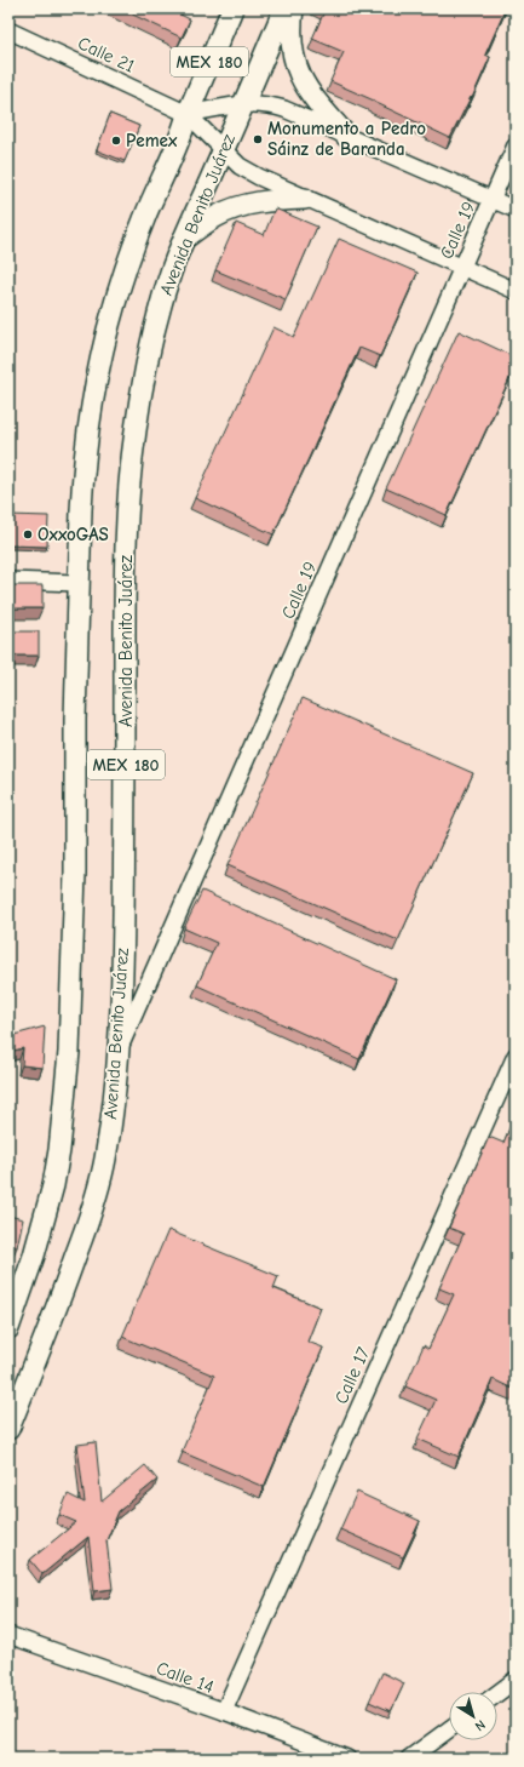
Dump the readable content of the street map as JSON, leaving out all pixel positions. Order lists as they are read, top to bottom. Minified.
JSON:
{"streets":{"main road":["MEX 180","Avenida Benito Juárez"],"street":["Calle 21","Calle 19","Calle 17","Calle 14"]},"crossings":[["Calle 21","MEX 180"],["Avenida Benito Juárez","Calle 19"],["Calle 17","Calle 14"]],"places":["Monumento a Pedro Sáinz de Baranda","Pemex","OxxoGAS"],"north":"bottom right"}
